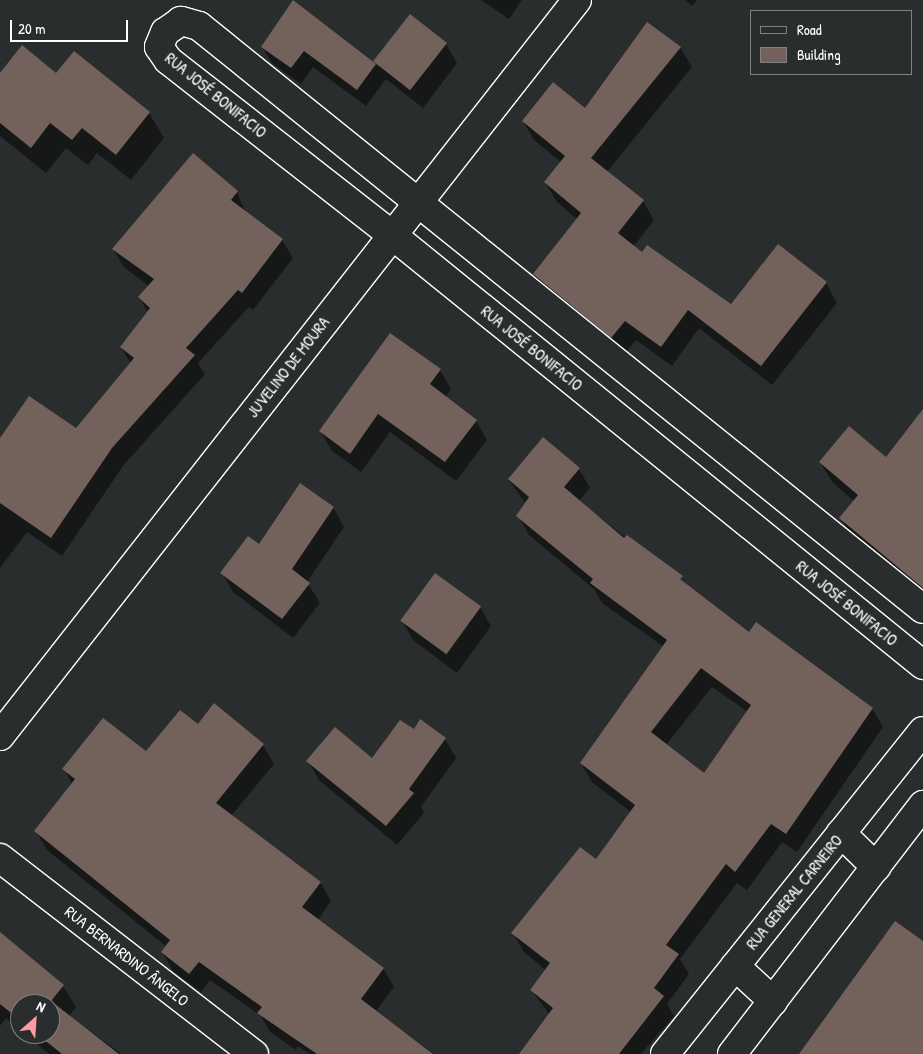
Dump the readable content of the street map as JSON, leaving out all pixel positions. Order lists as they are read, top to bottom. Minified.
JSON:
{"streets":{"street":["RUA JOSÉ BONIFACIO","JUVELINO DE MOURA","RUA GENERAL CARNEIRO","RUA BERNARDINO ÂNGELO"]},"crossings":[["RUA JOSÉ BONIFACIO","JUVELINO DE MOURA"]],"legend":["Road","Building"],"scale_bar":"20 m","north":"top right"}
